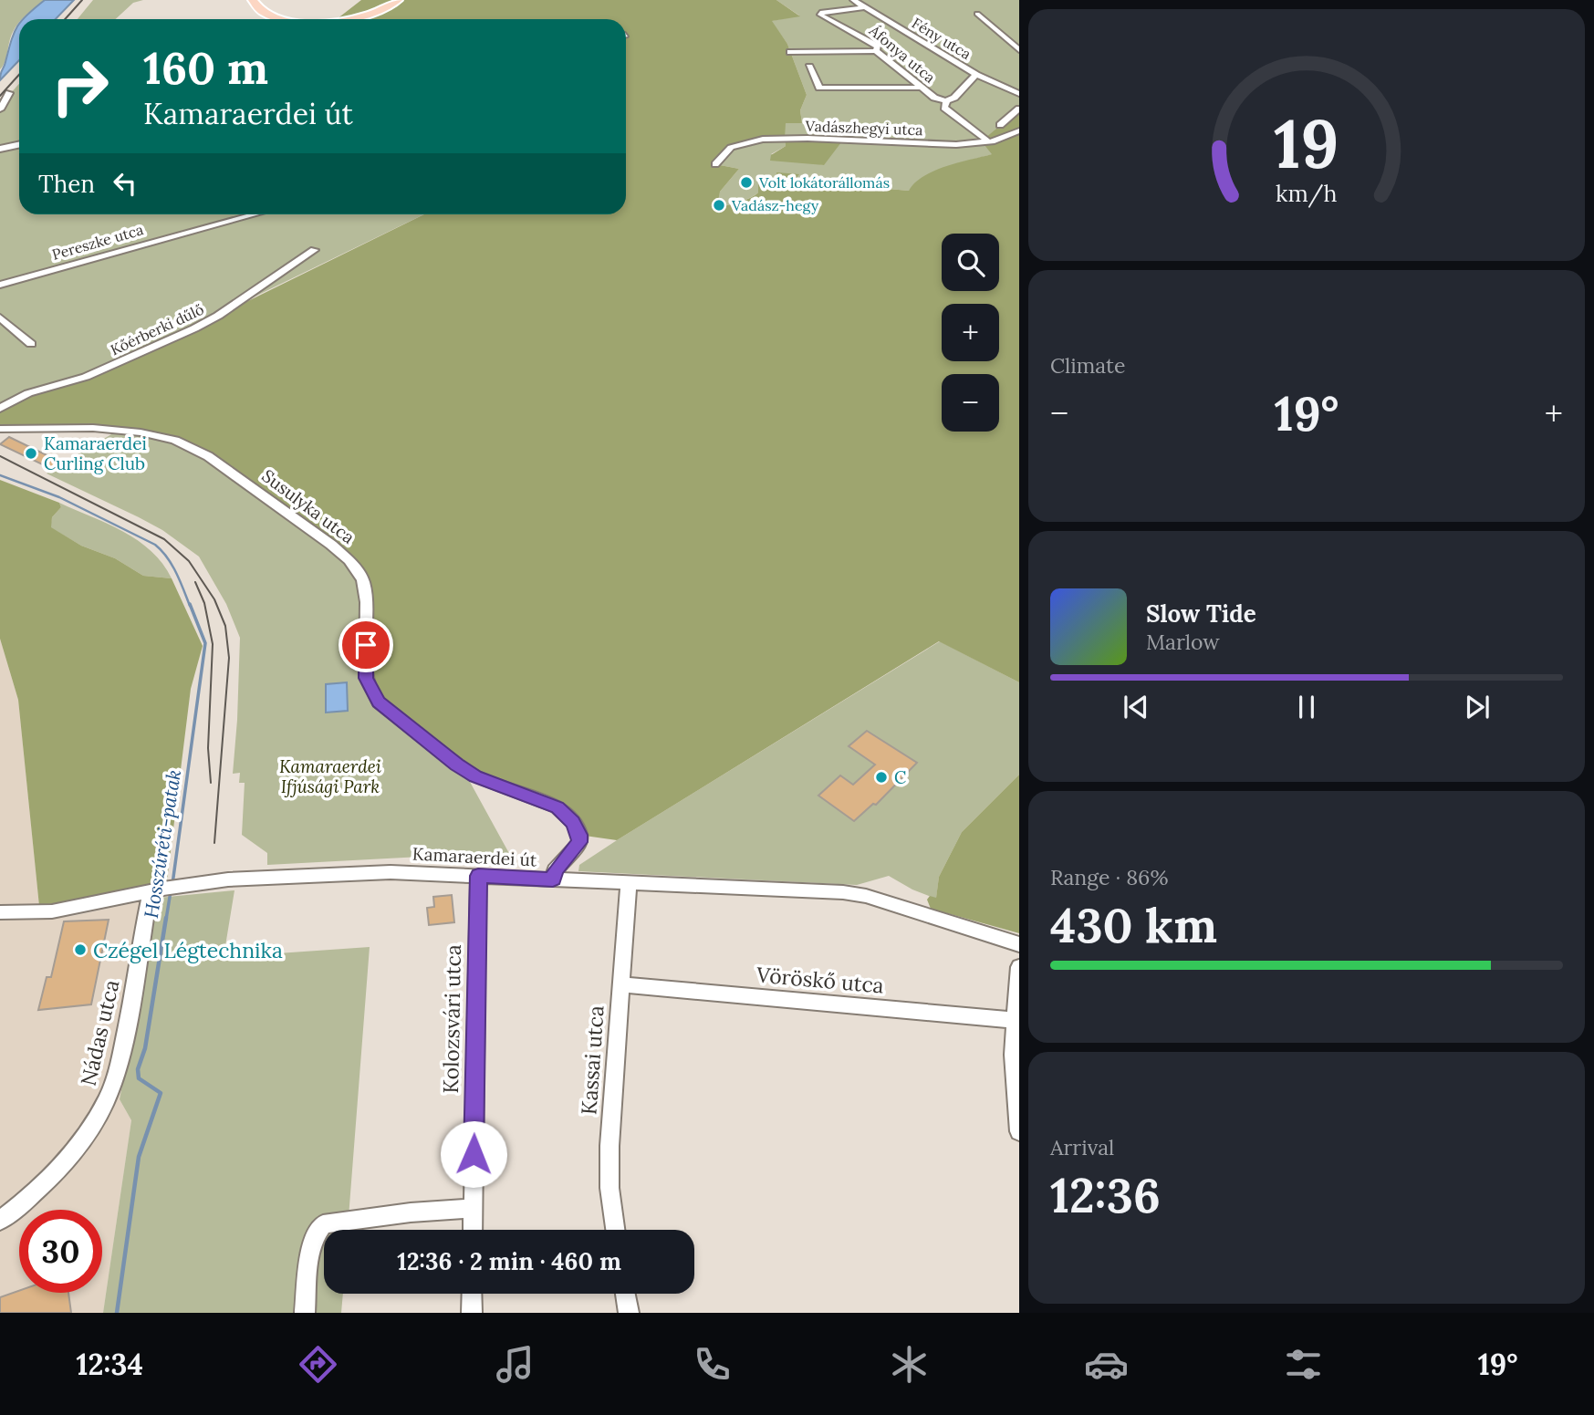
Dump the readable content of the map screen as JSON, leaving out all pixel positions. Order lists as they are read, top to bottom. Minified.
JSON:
{"streets":{"street":["Fény utca","Áfonya utca","Vadászhegyi utca","Pereszke utca","Kőérberki dűlő","Susulyka utca","Kamaraerdei út","Vöröskő utca","Kolozsvári utca","Nádas utca","Kassai utca"]},"crossings":[["Fény utca","Áfonya utca"],["Áfonya utca","Vadászhegyi utca"],["Susulyka utca","Kamaraerdei út"],["Kamaraerdei út","Kolozsvári utca"],["Kamaraerdei út","Nádas utca"],["Kamaraerdei út","Kassai utca"],["Vöröskő utca","Kassai utca"]],"water":["Hosszúréti-patak"],"parks":["Kamaraerdei Ifjúsági Park"],"places":["Volt lokátorállomás","Vadász-hegy","Kamaraerdei Curling Club","C","Czégel Légtechnika"],"page":{"turn":["160 m","Kamaraerdei út"],"then":"Then","map_buttons":["+","−"],"tile":["Climate",["Range · 86%","430 km"],["Arrival","12:36"]],"heat":["−","19°","+"],"song":["Slow Tide","Marlow"],"limit":"30","trip":"12:36 · 2 min · 460 m","tabs":["12:34","19°"],"gauge":["19","km/h"]}}
